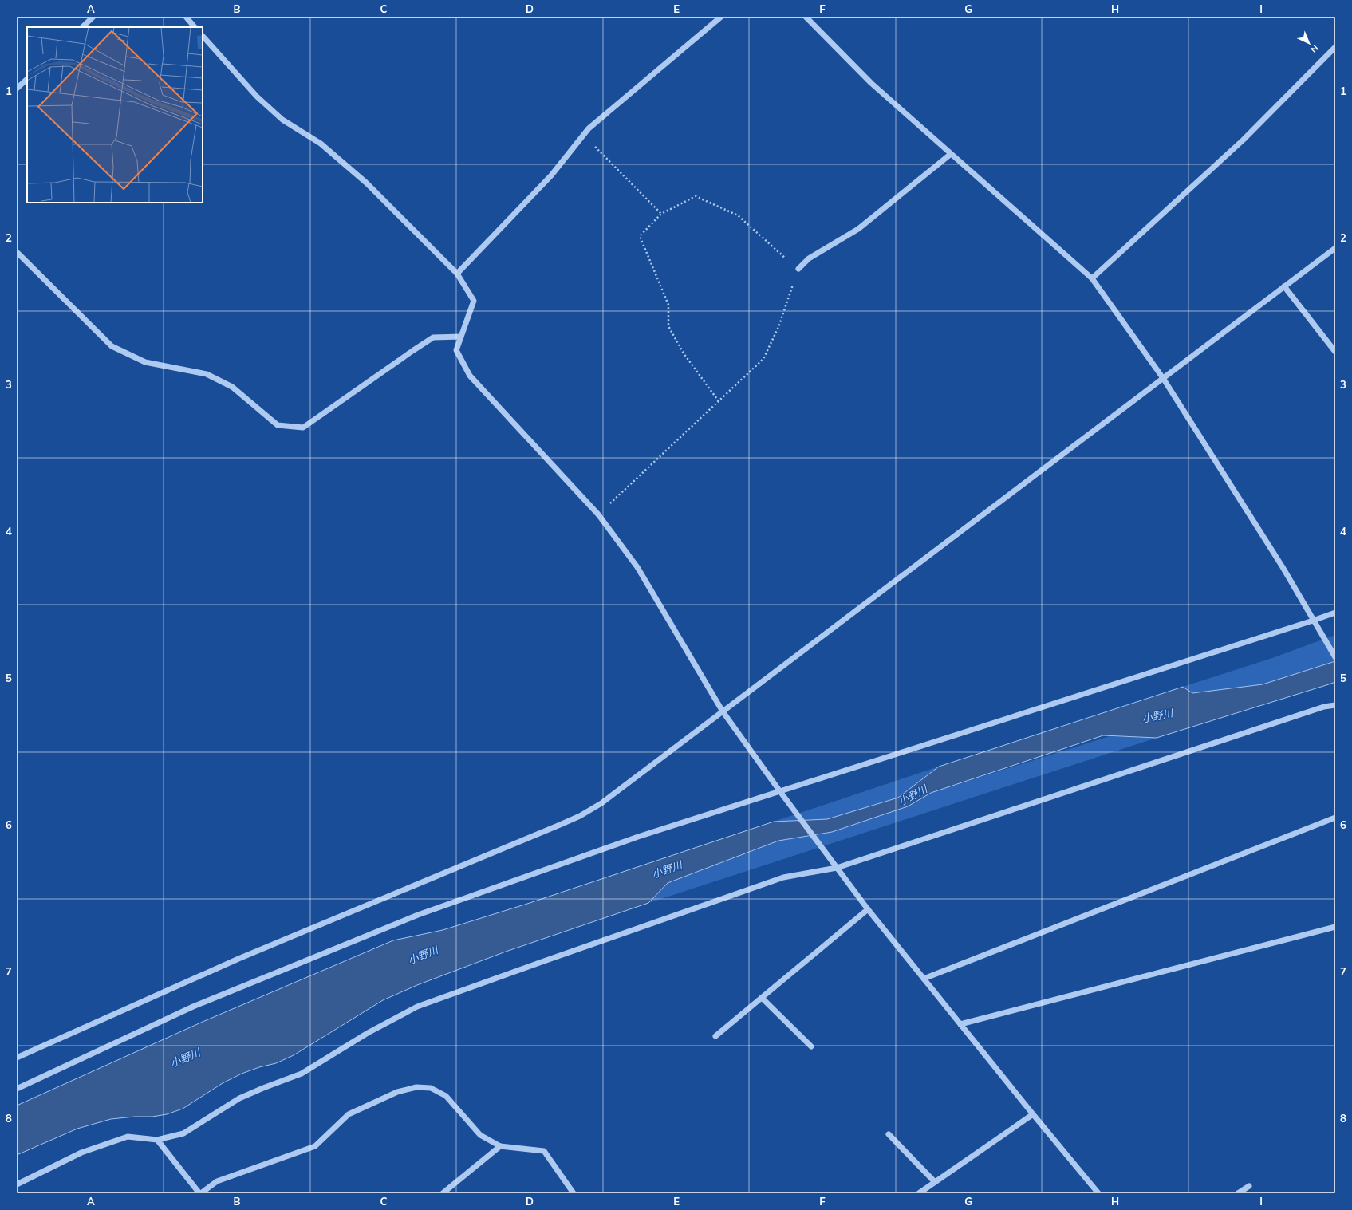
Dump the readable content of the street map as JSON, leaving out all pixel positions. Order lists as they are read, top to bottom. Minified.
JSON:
{"water":["小野川"],"north":"bottom right","grid":{"columns":["A","B","C","D","E","F","G","H","I"],"rows":["1","2","3","4","5","6","7","8"]}}
